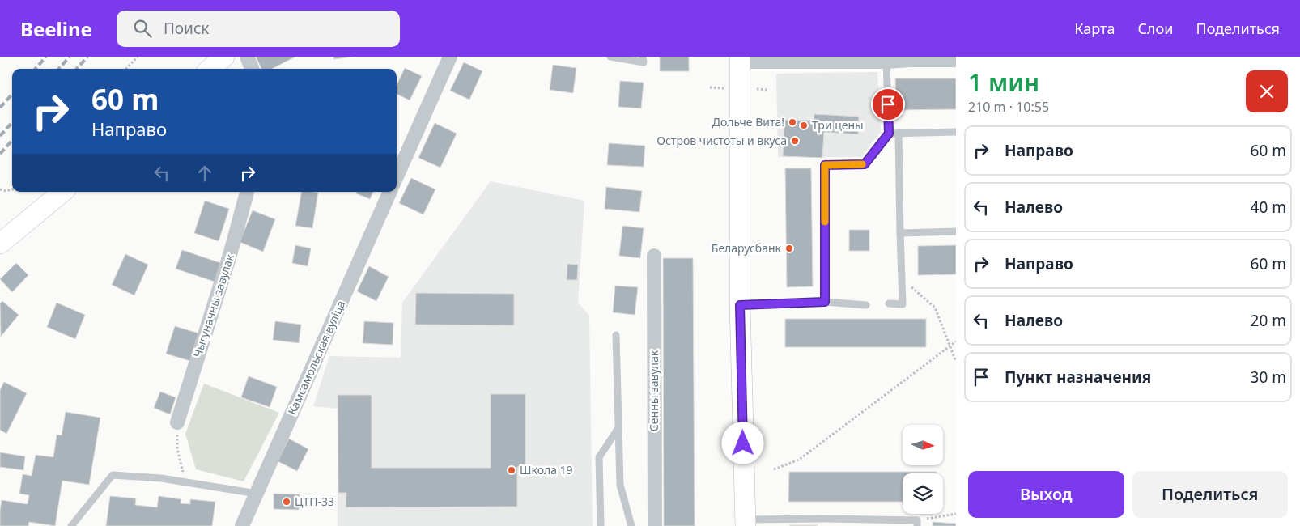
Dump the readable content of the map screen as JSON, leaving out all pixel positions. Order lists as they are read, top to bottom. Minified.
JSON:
{"streets":{"street":["Чыгуначны завулак","Камсамольская вуліца","Сенны завулак"]},"places":["Дольче Вита!","Три цены","Остров чистоты и вкуса","Беларусбанк","Школа 19","ЦТП-33"],"north":"right","page":{"header":"Beeline","search":"Поиск","nav":["Карта","Слои","Поделиться"],"heading":["1 мин","210 m · 10:55"],"turn":["60 m","Направо"],"list":[{"name":"Направо","value":"60 m"},{"name":"Налево","value":"40 m"},{"name":"Направо","value":"60 m"},{"name":"Налево","value":"20 m"},{"name":"Пункт назначения","value":"30 m"}],"buttons":["Выход","Поделиться"]}}
